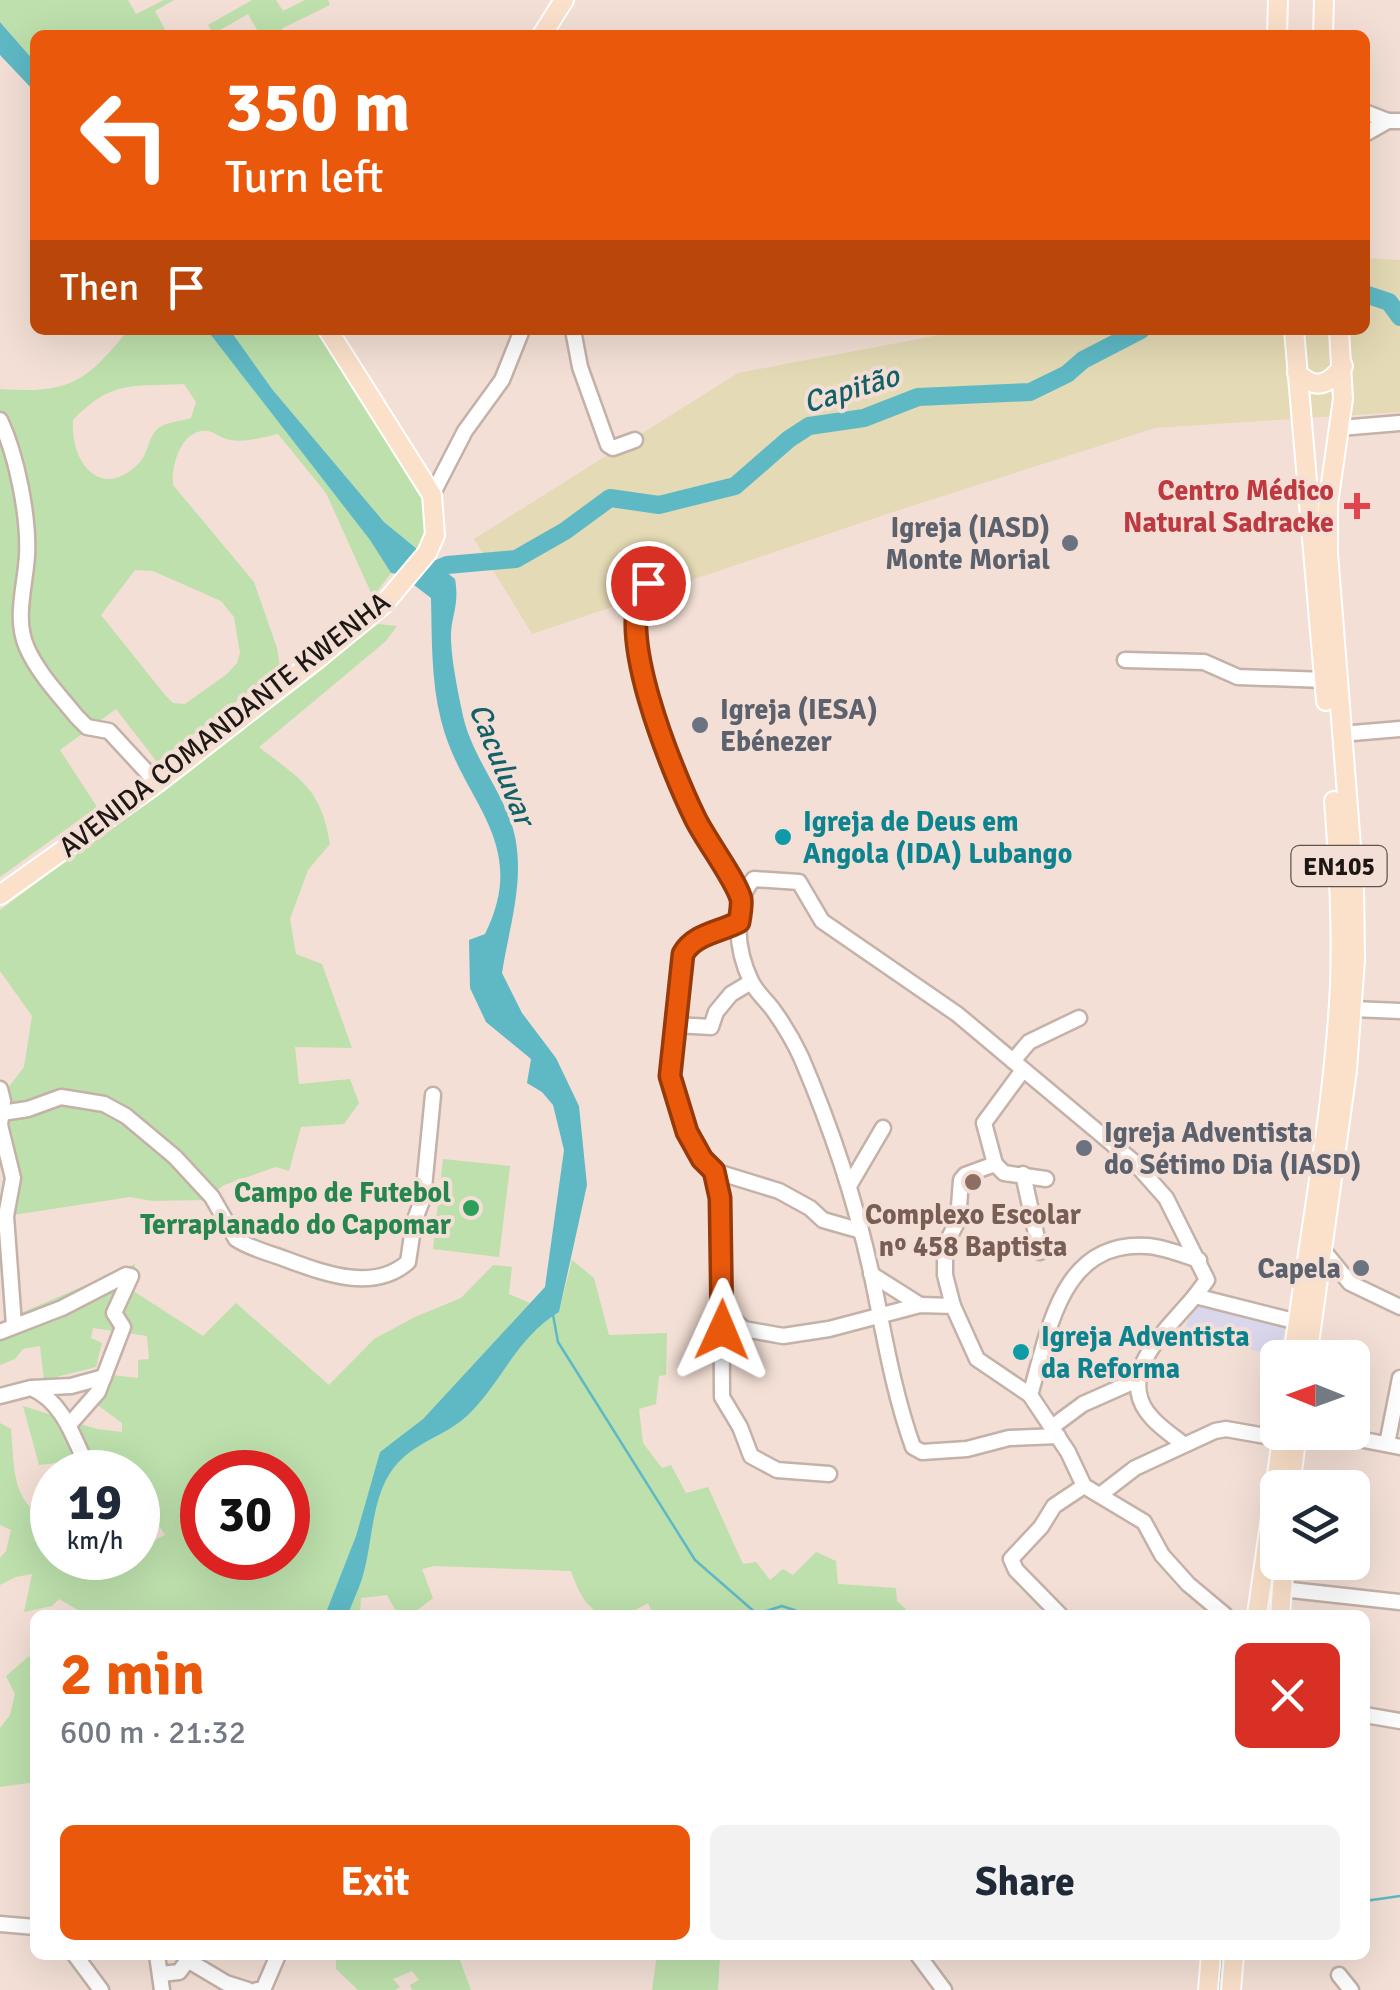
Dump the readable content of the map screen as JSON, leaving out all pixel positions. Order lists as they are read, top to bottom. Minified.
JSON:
{"streets":{"main road":["AVENIDA COMANDANTE KWENHA","EN105"]},"water":["Capitão","Caculuvar"],"places":{"health":["Centro Médico Natural Sadracke"],"other":["Igreja (IASD) Monte Morial","Igreja (IESA) Ebénezer","Igreja de Deus em Angola (IDA) Lubango","Igreja Adventista do Sétimo Dia (IASD)","Complexo Escolar nº 458 Baptista","Campo de Futebol Terraplanado do Capomar","Capela","Igreja Adventista da Reforma"]},"north":"left","page":{"turn":["350 m","Turn left"],"then":"Then","speed":"19 km/h","limit":"30","heading":["2 min","600 m · 21:32"],"buttons":["Exit","Share"]}}
